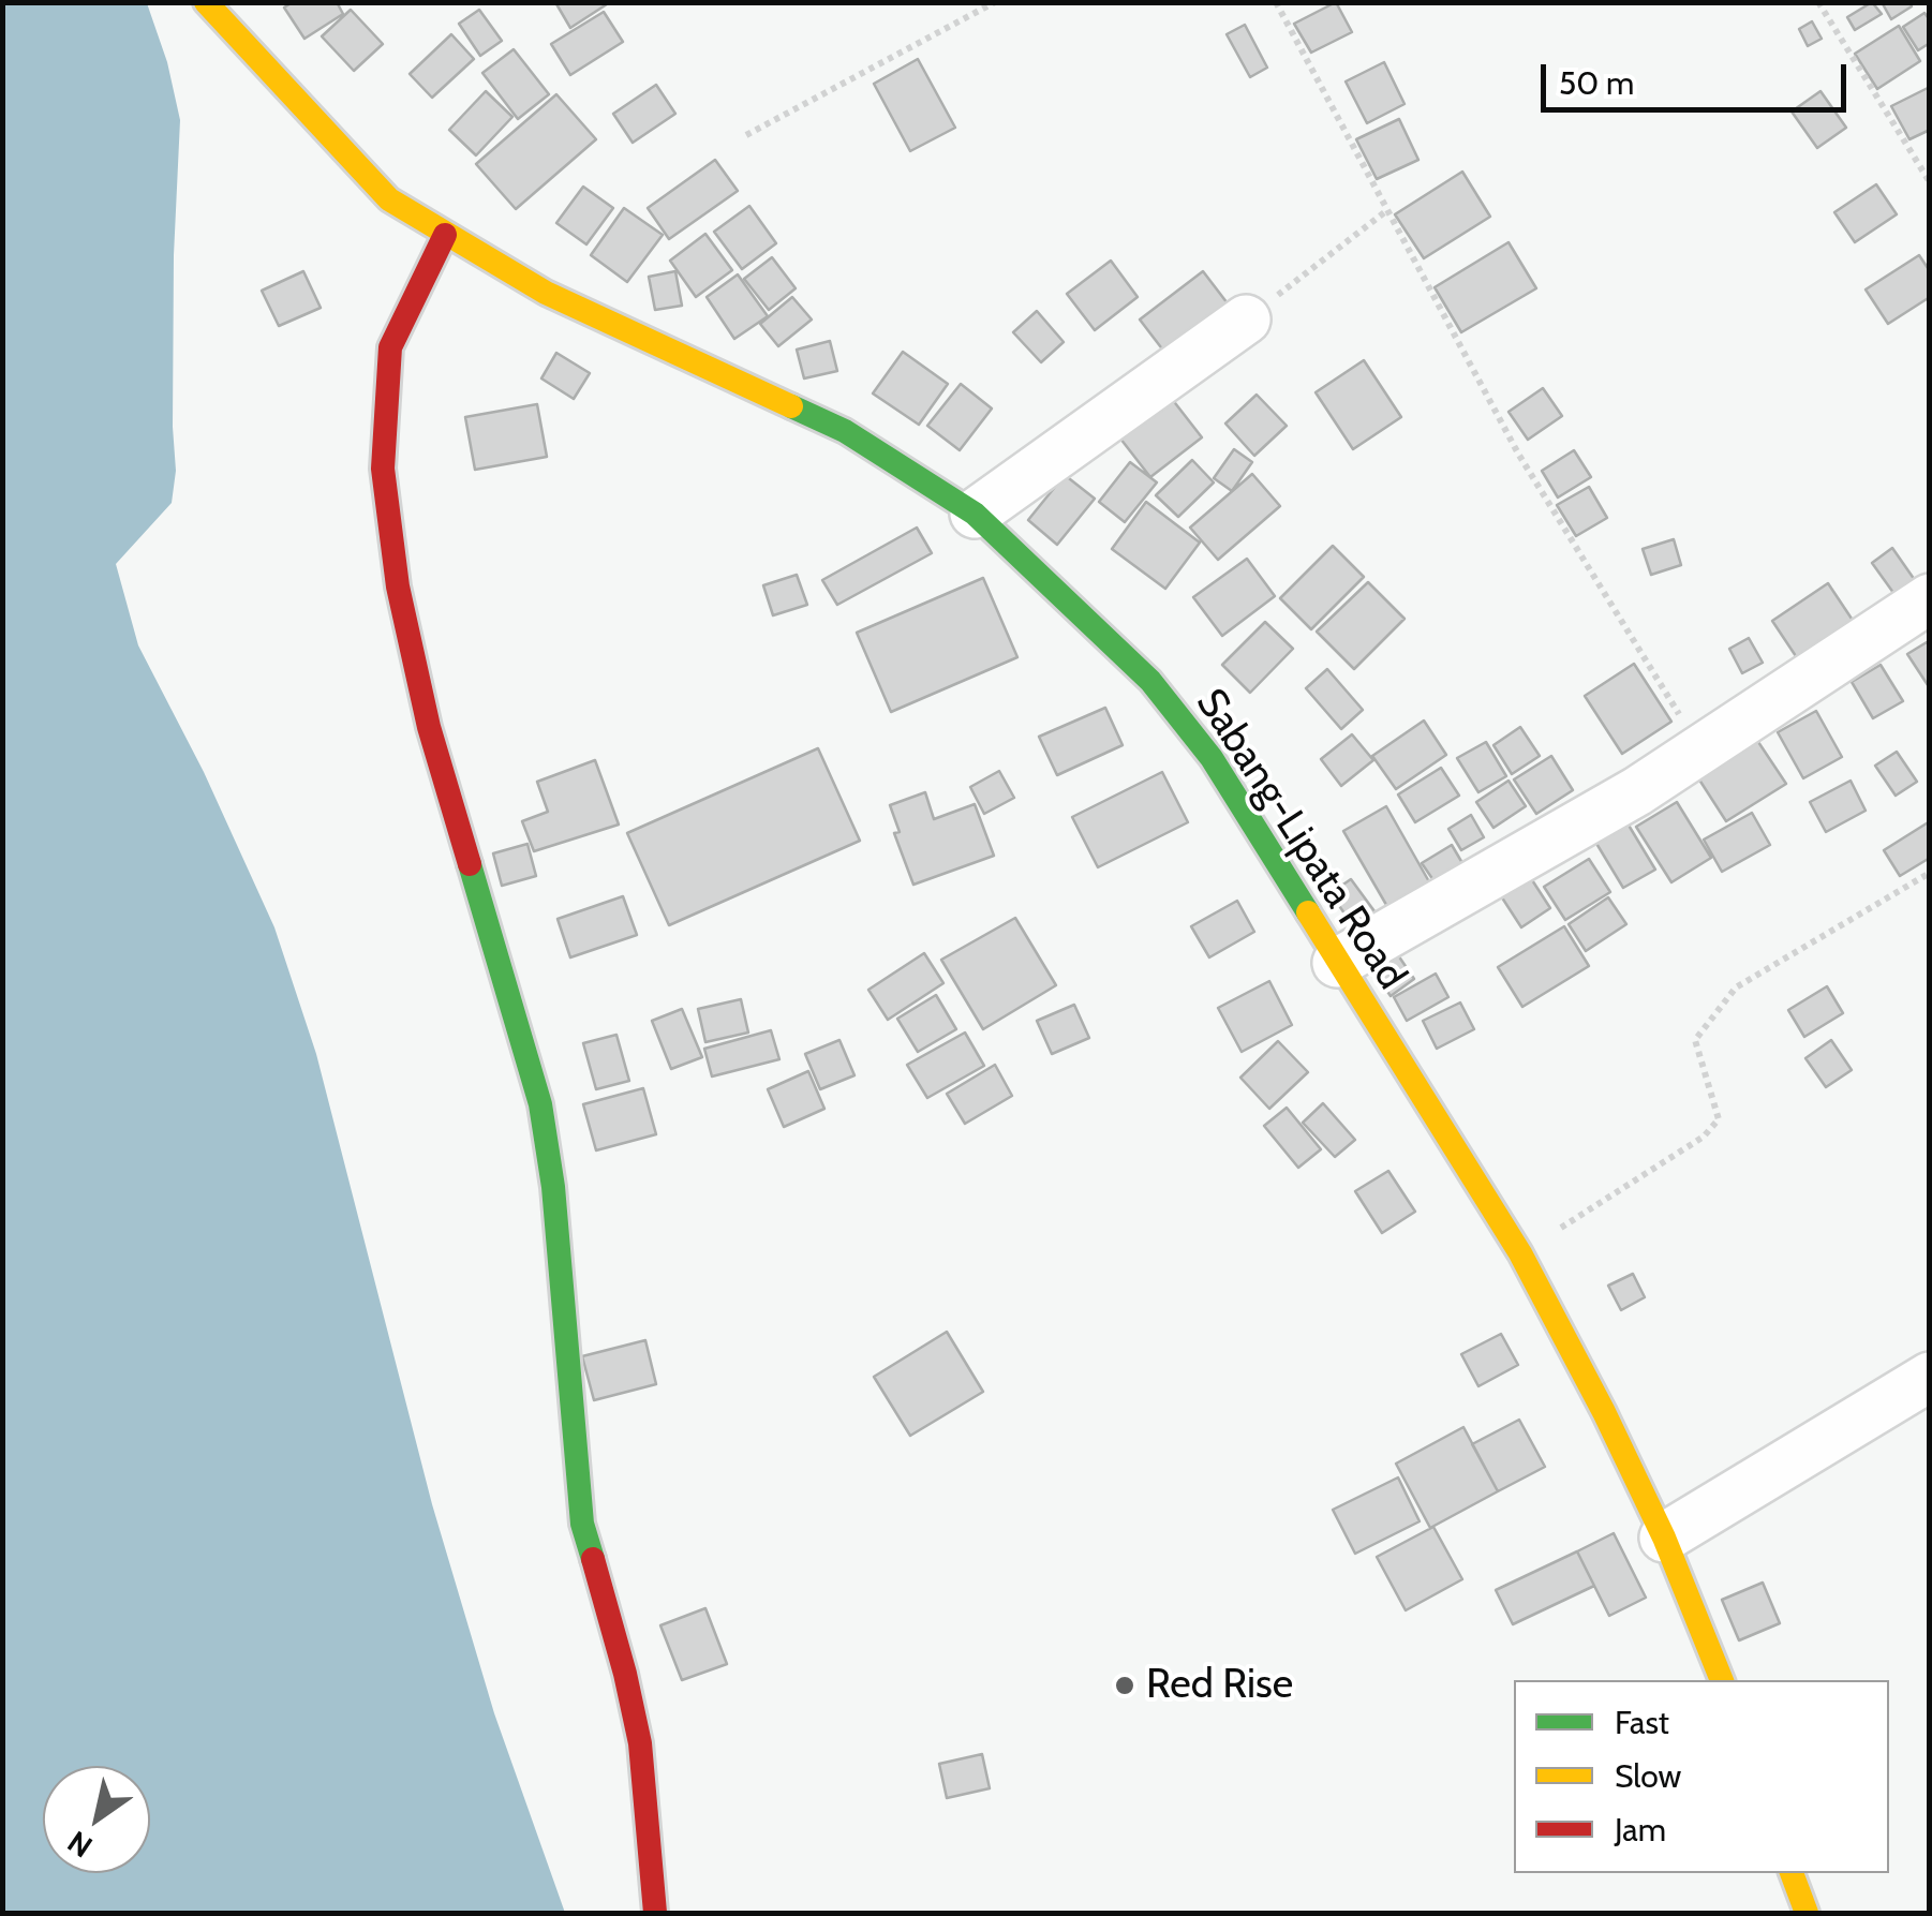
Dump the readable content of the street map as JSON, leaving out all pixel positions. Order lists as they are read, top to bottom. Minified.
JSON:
{"streets":{"main road":["Sabang-Lipata Road"]},"places":["Red Rise"],"legend":["Fast","Slow","Jam"],"scale_bar":"50 m","north":"bottom left"}
